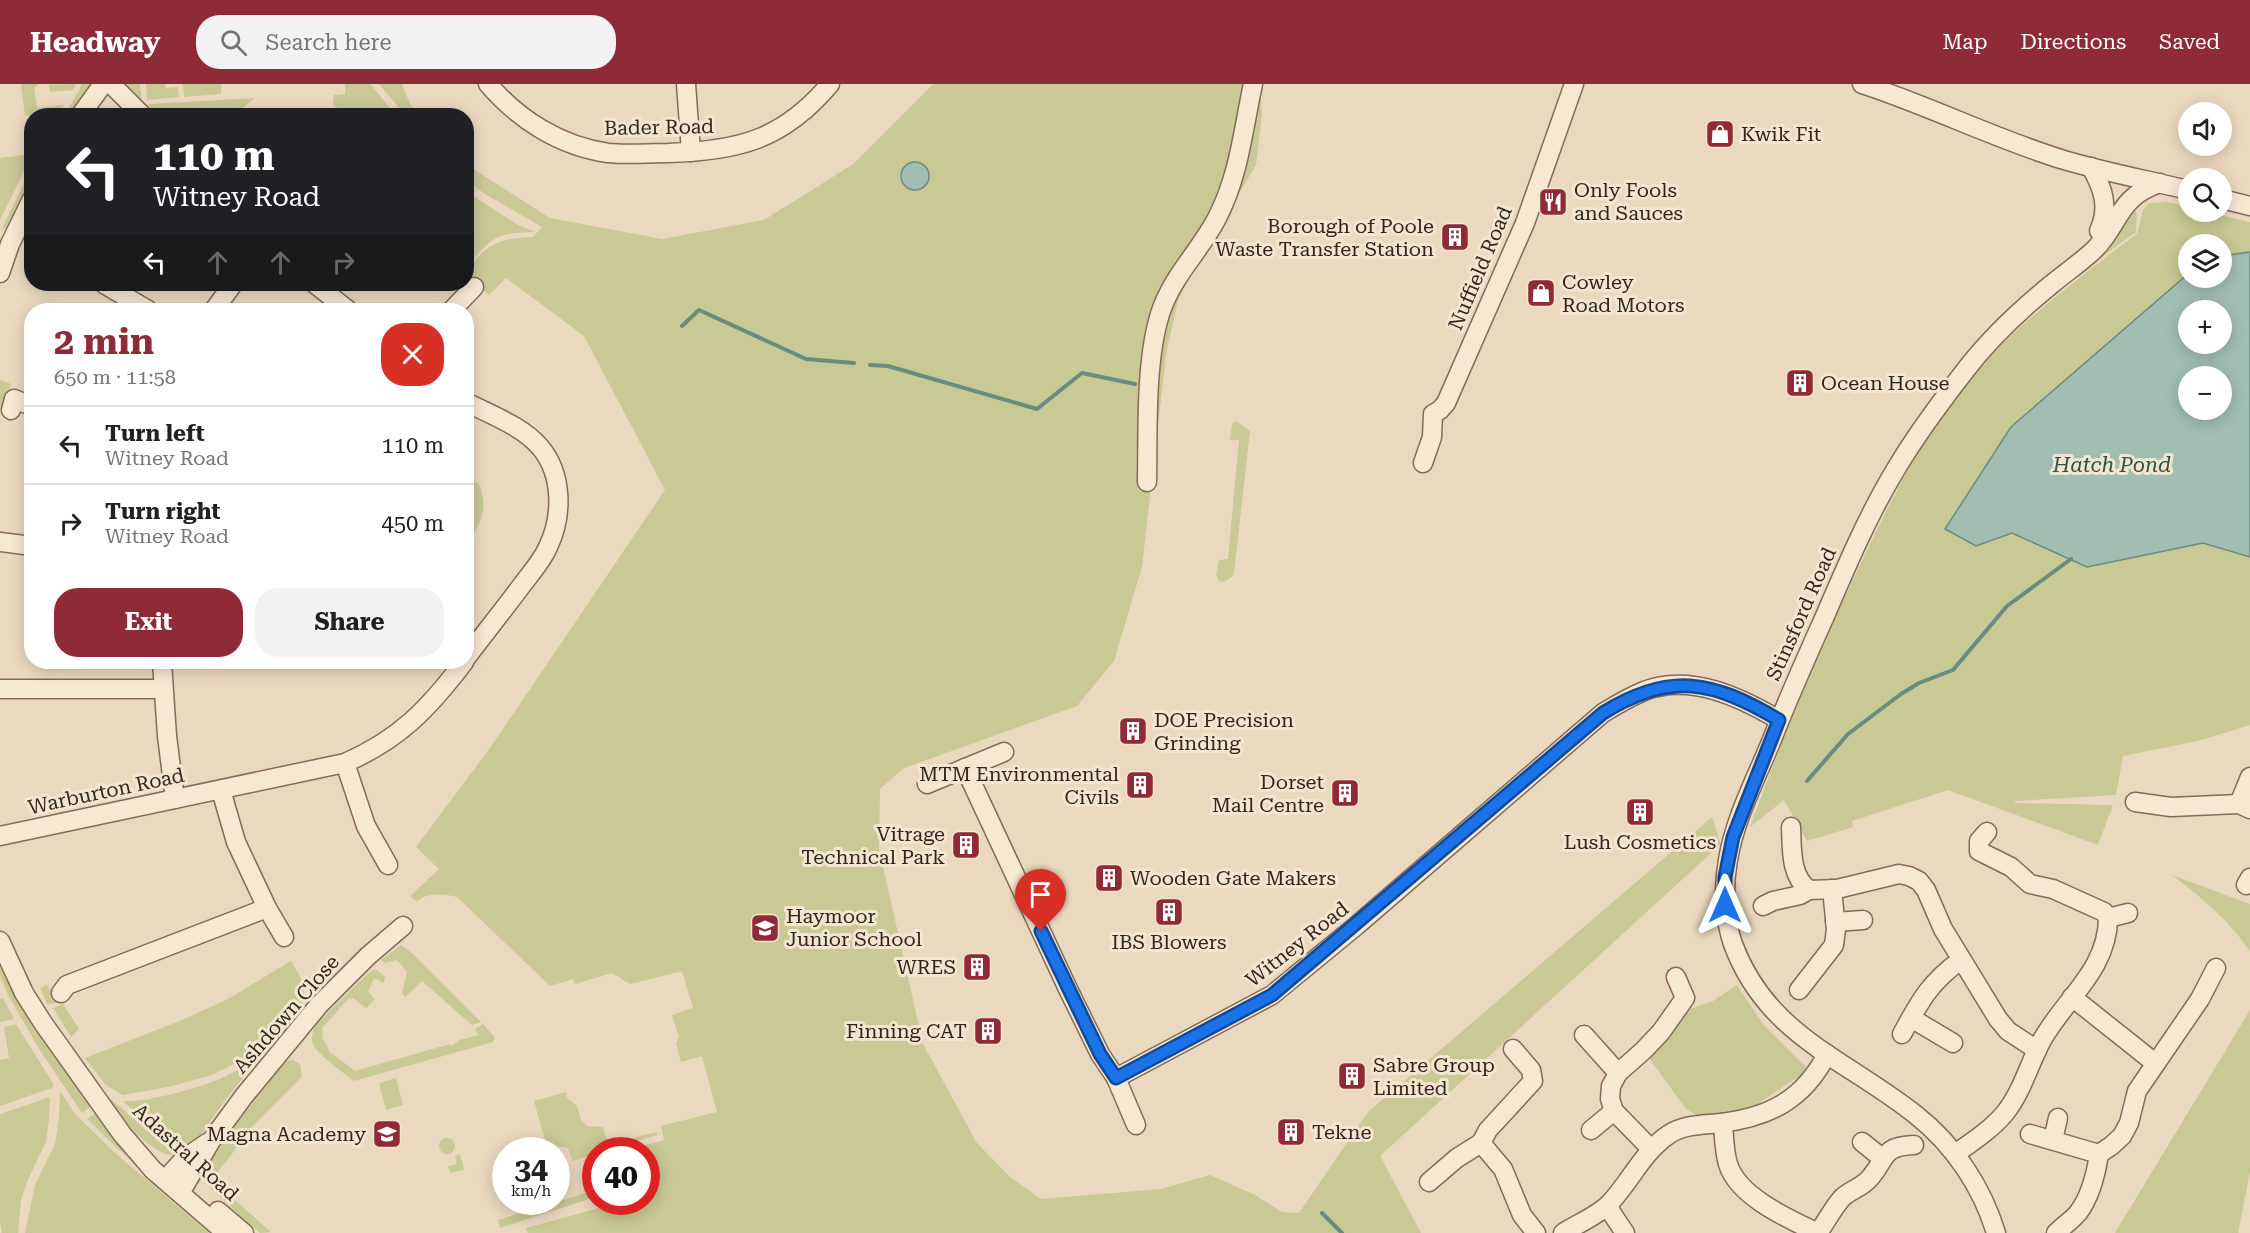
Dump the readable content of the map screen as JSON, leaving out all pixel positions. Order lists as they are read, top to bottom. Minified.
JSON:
{"streets":{"street":["Bader Road","Nuffield Road","Stinsford Road","Warburton Road","Witney Road","Ashdown Close","Adastral Road"]},"crossings":[["Stinsford Road","Witney Road"]],"water":["Hatch Pond"],"places":{"shop":["Kwik Fit","Cowley Road Motors"],"restaurant":["Only Fools and Sauces"],"building":["Borough of Poole Waste Transfer Station","Ocean House","DOE Precision Grinding","MTM Environmental Civils","Dorset Mail Centre","Lush Cosmetics","Vitrage Technical Park","Wooden Gate Makers","IBS Blowers","WRES","Finning CAT","Sabre Group Limited","Tekne"],"school or university":["Haymoor Junior School","Magna Academy"]},"page":{"header":"Headway","search":"Search here","nav":["Map","Directions","Saved"],"map_buttons":["+","−"],"turn":["110 m","Witney Road"],"heading":["2 min","650 m · 11:58"],"list":[{"name":"Turn left","note":"Witney Road","value":"110 m"},{"name":"Turn right","note":"Witney Road","value":"450 m"}],"buttons":["Exit","Share"],"speed":"34 km/h","limit":"40"}}
